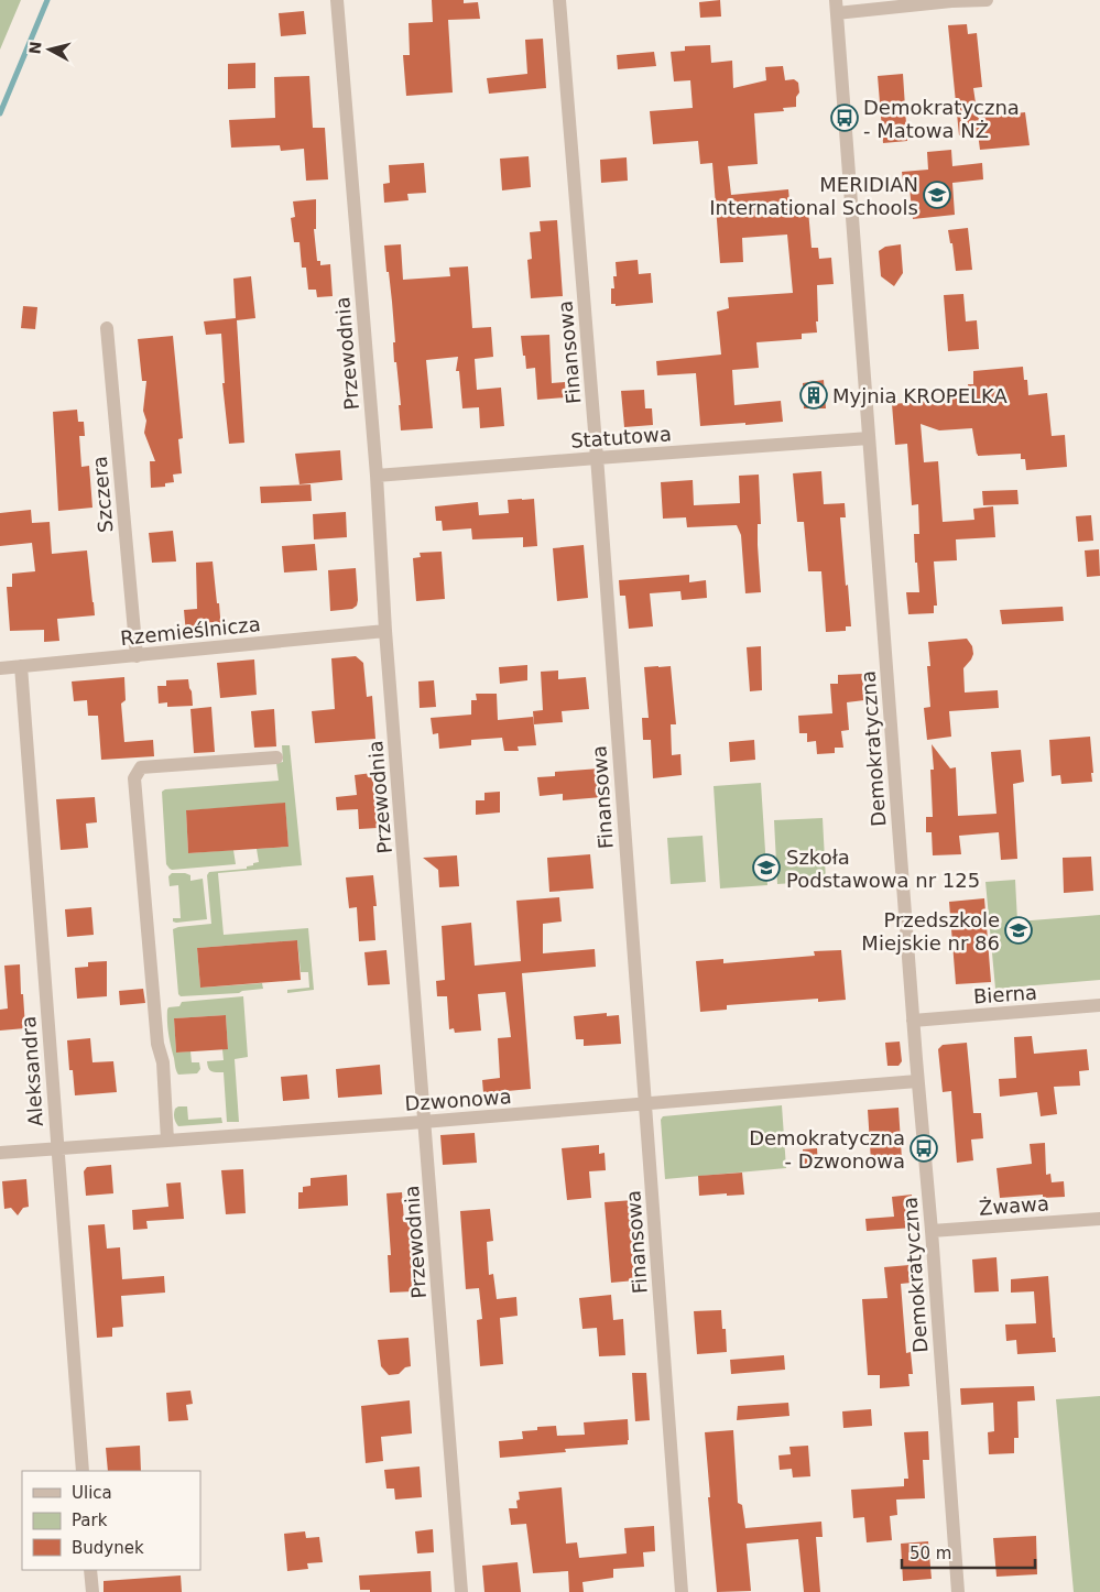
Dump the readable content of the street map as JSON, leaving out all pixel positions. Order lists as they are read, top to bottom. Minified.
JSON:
{"streets":{"street":["Finansowa","Przewodnia","Statutowa","Szczera","Rzemieślnicza","Demokratyczna","Bierna","Aleksandra","Dzwonowa","Żwawa"]},"crossings":[["Finansowa","Statutowa"],["Finansowa","Dzwonowa"],["Przewodnia","Statutowa"],["Przewodnia","Rzemieślnicza"],["Przewodnia","Dzwonowa"],["Statutowa","Demokratyczna"],["Szczera","Rzemieślnicza"],["Rzemieślnicza","Aleksandra"],["Demokratyczna","Bierna"],["Demokratyczna","Dzwonowa"],["Demokratyczna","Żwawa"],["Aleksandra","Dzwonowa"]],"places":{"bus stop":["Demokratyczna - Matowa NŻ","Demokratyczna - Dzwonowa"],"school or university":["MERIDIAN International Schools","Szkoła Podstawowa nr 125","Przedszkole Miejskie nr 86"],"building":["Myjnia KROPELKA"]},"legend":["Ulica","Park","Budynek"],"scale_bar":"50 m","north":"left"}
